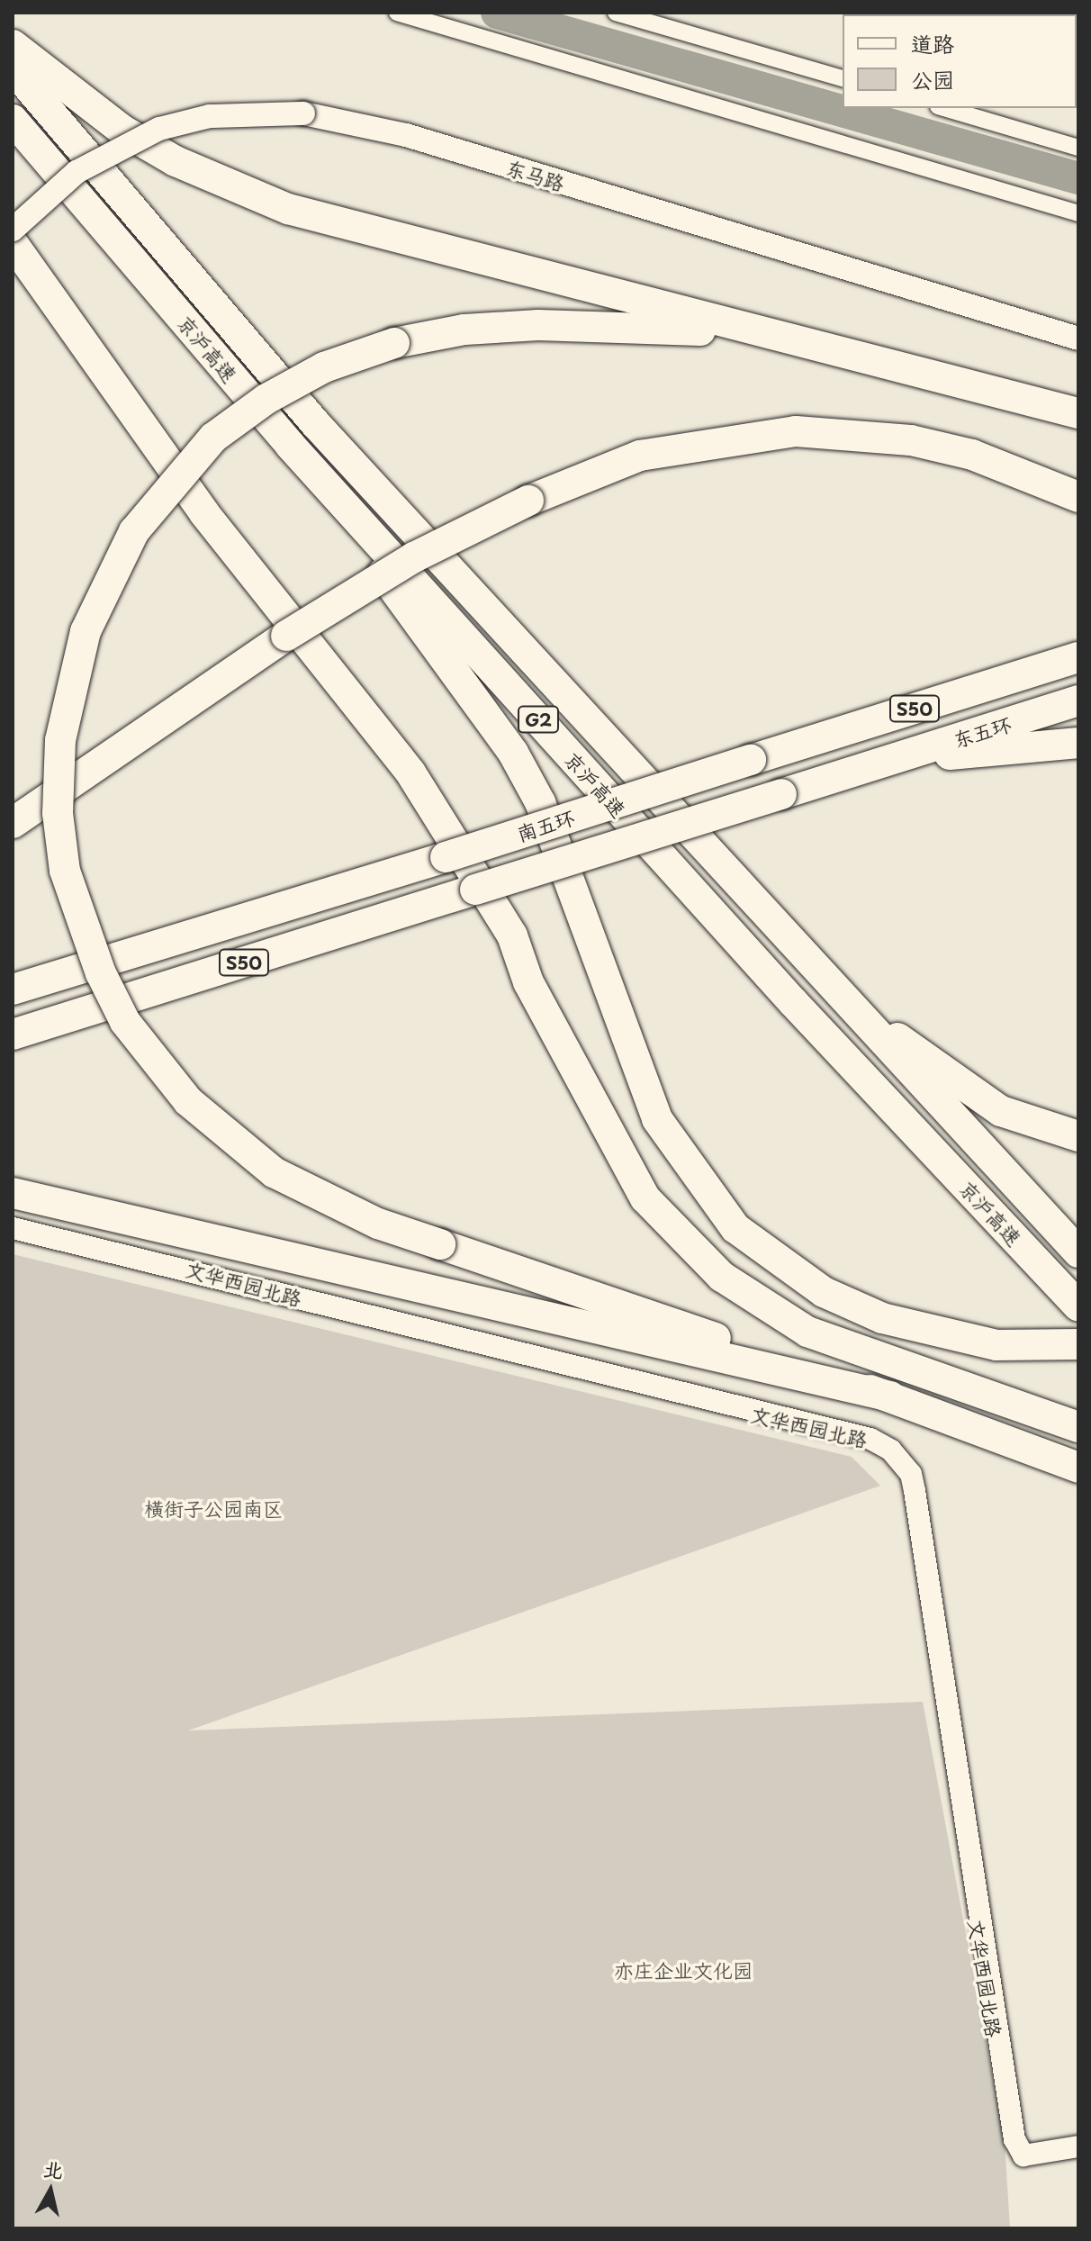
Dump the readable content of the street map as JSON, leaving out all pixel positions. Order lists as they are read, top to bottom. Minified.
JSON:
{"streets":{"highway":["京沪高速","S50","G2","东五环","南五环"],"main road":["东马路"],"street":["文华西园北路"]},"crossings":[["东五环","南五环"]],"parks":["横街子公园南区","亦庄企业文化园"],"legend":["道路","公园"],"north":"top"}
